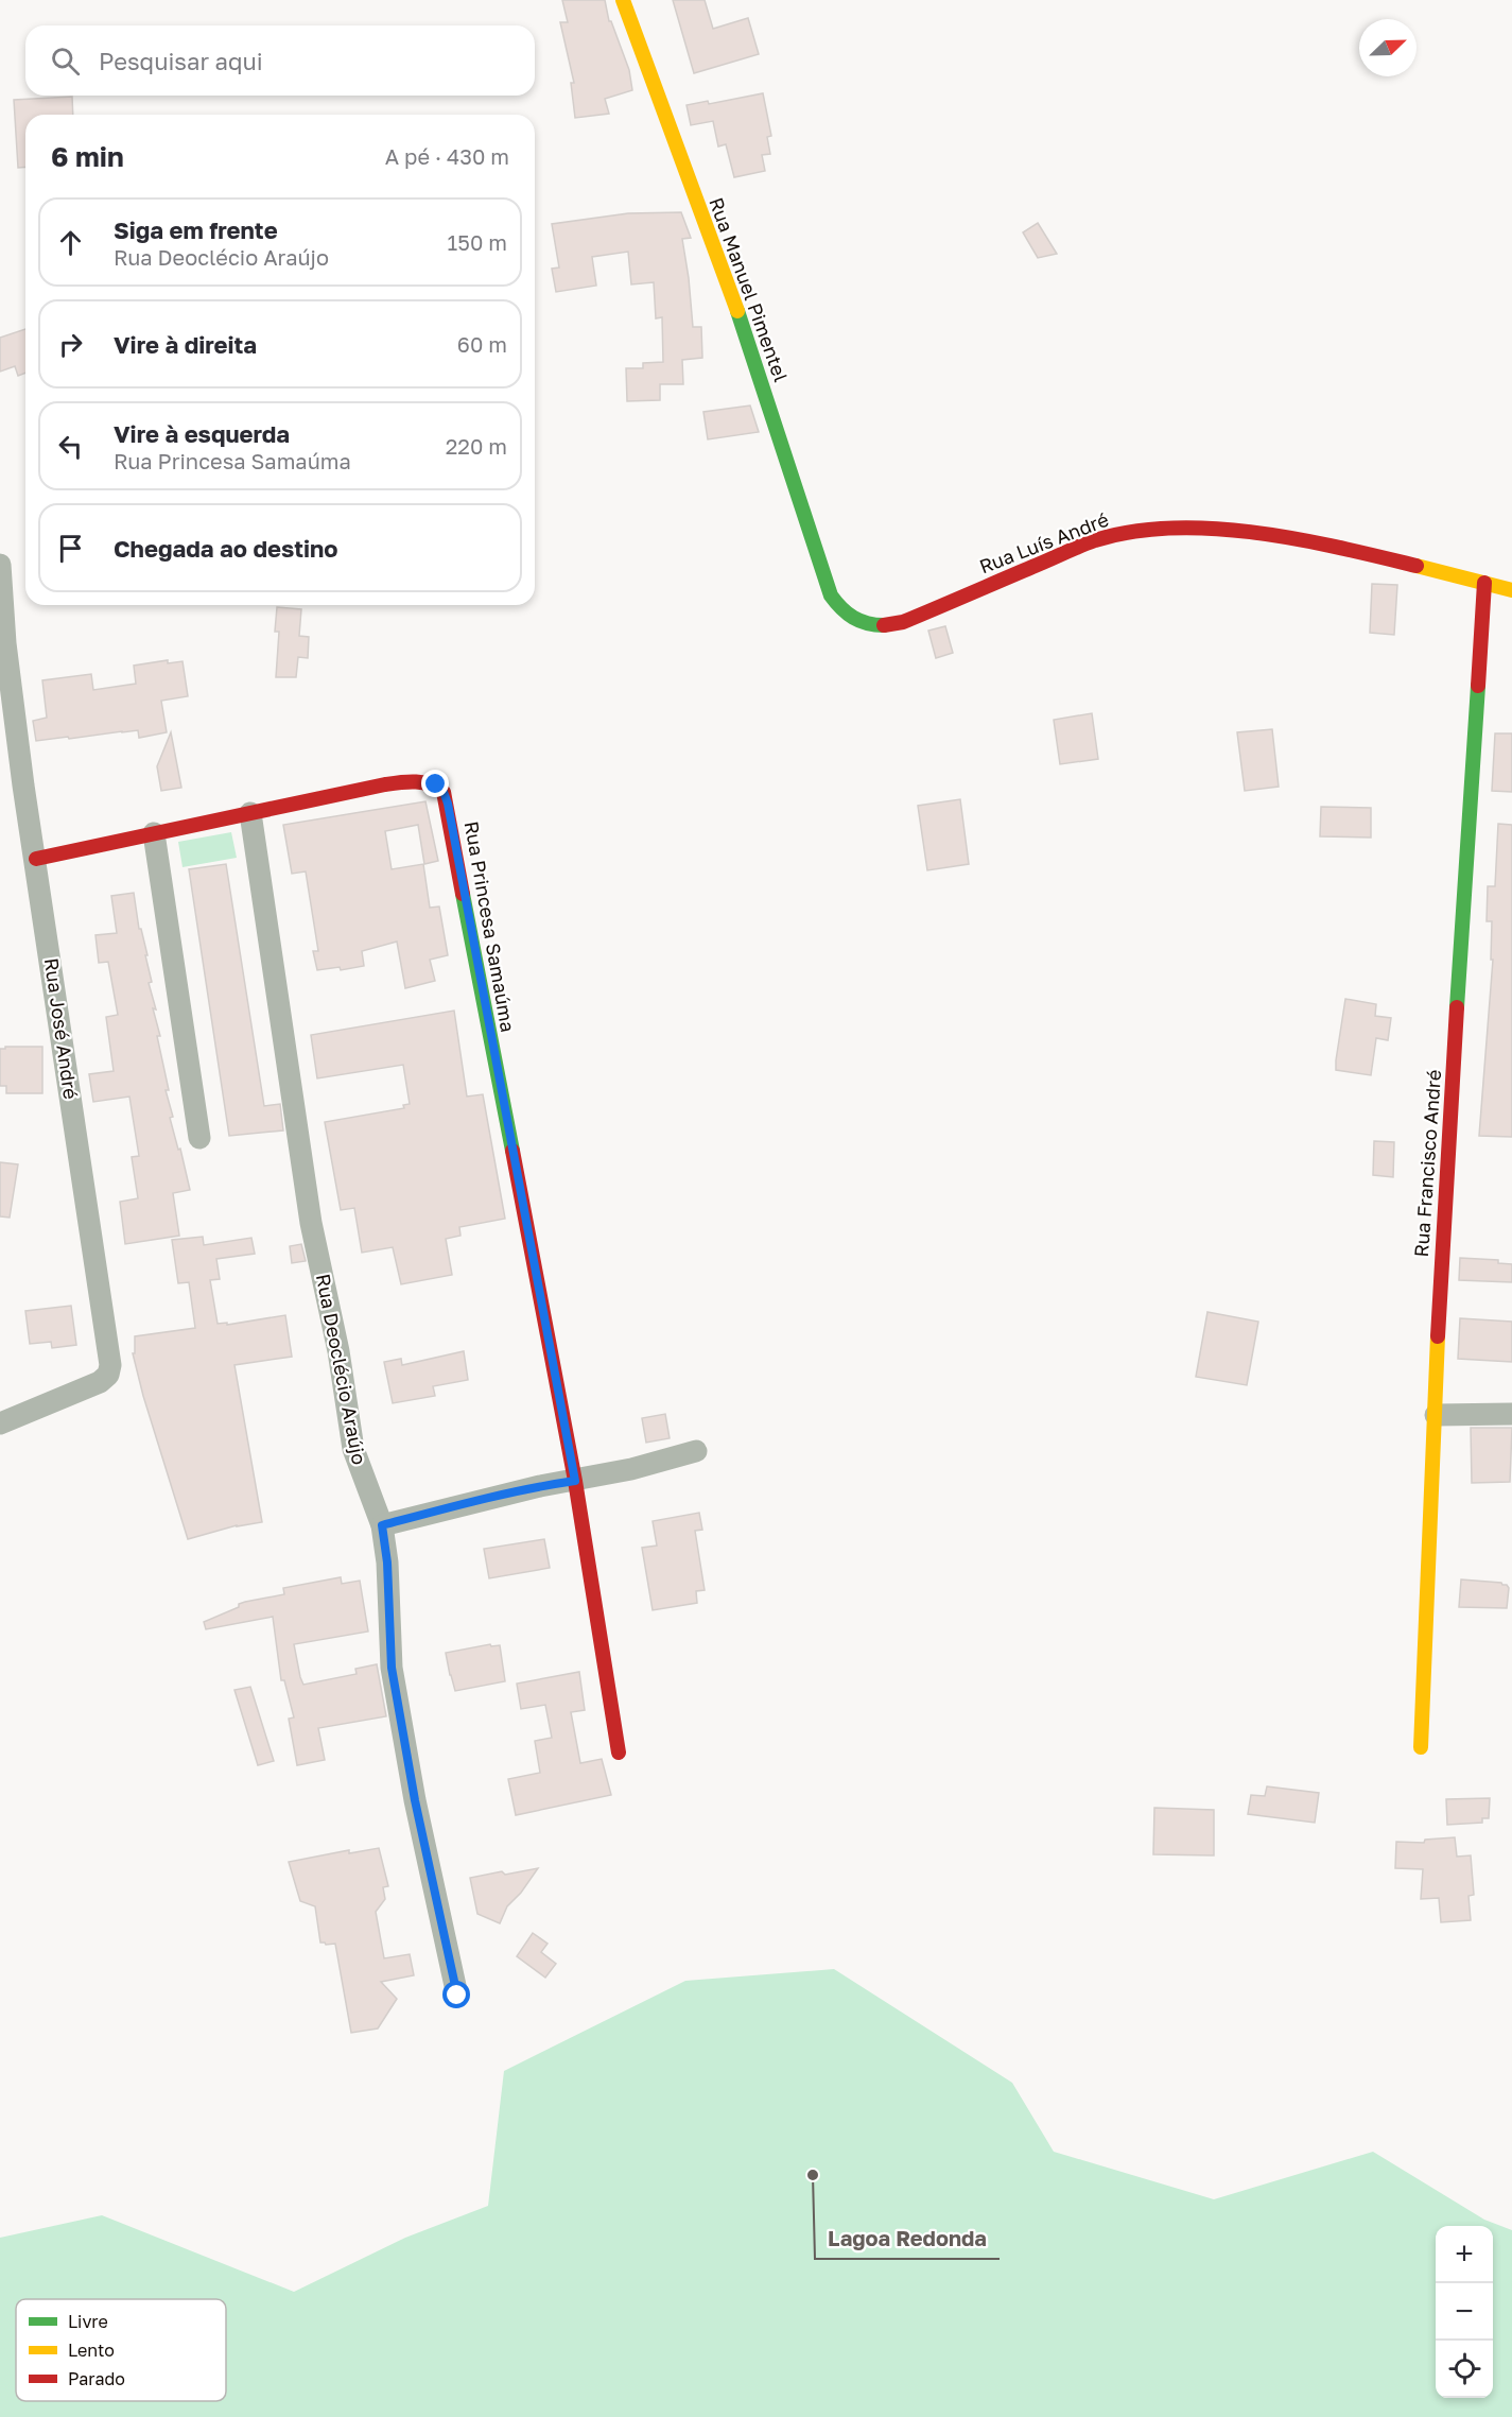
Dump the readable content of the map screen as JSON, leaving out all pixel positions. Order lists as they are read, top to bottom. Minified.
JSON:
{"streets":{"street":["Rua Manuel Pimentel","Rua Luís André","Rua Princesa Samaúma","Rua José André","Rua Francisco André","Rua Deoclécio Araújo"]},"crossings":[["Rua Manuel Pimentel","Rua Luís André"],["Rua Luís André","Rua Francisco André"],["Rua Princesa Samaúma","Rua José André"],["Rua Princesa Samaúma","Rua Deoclécio Araújo"]],"places":["Lagoa Redonda"],"legend":["Livre","Lento","Parado"],"north":"top right","page":{"search":"Pesquisar aqui","heading":["6 min","A pé · 430 m"],"list":[["Siga em frente","Rua Deoclécio Araújo","150 m"],["Vire à direita","60 m"],["Vire à esquerda","Rua Princesa Samaúma","220 m"],"Chegada ao destino"],"map_buttons":["+","−"]}}
